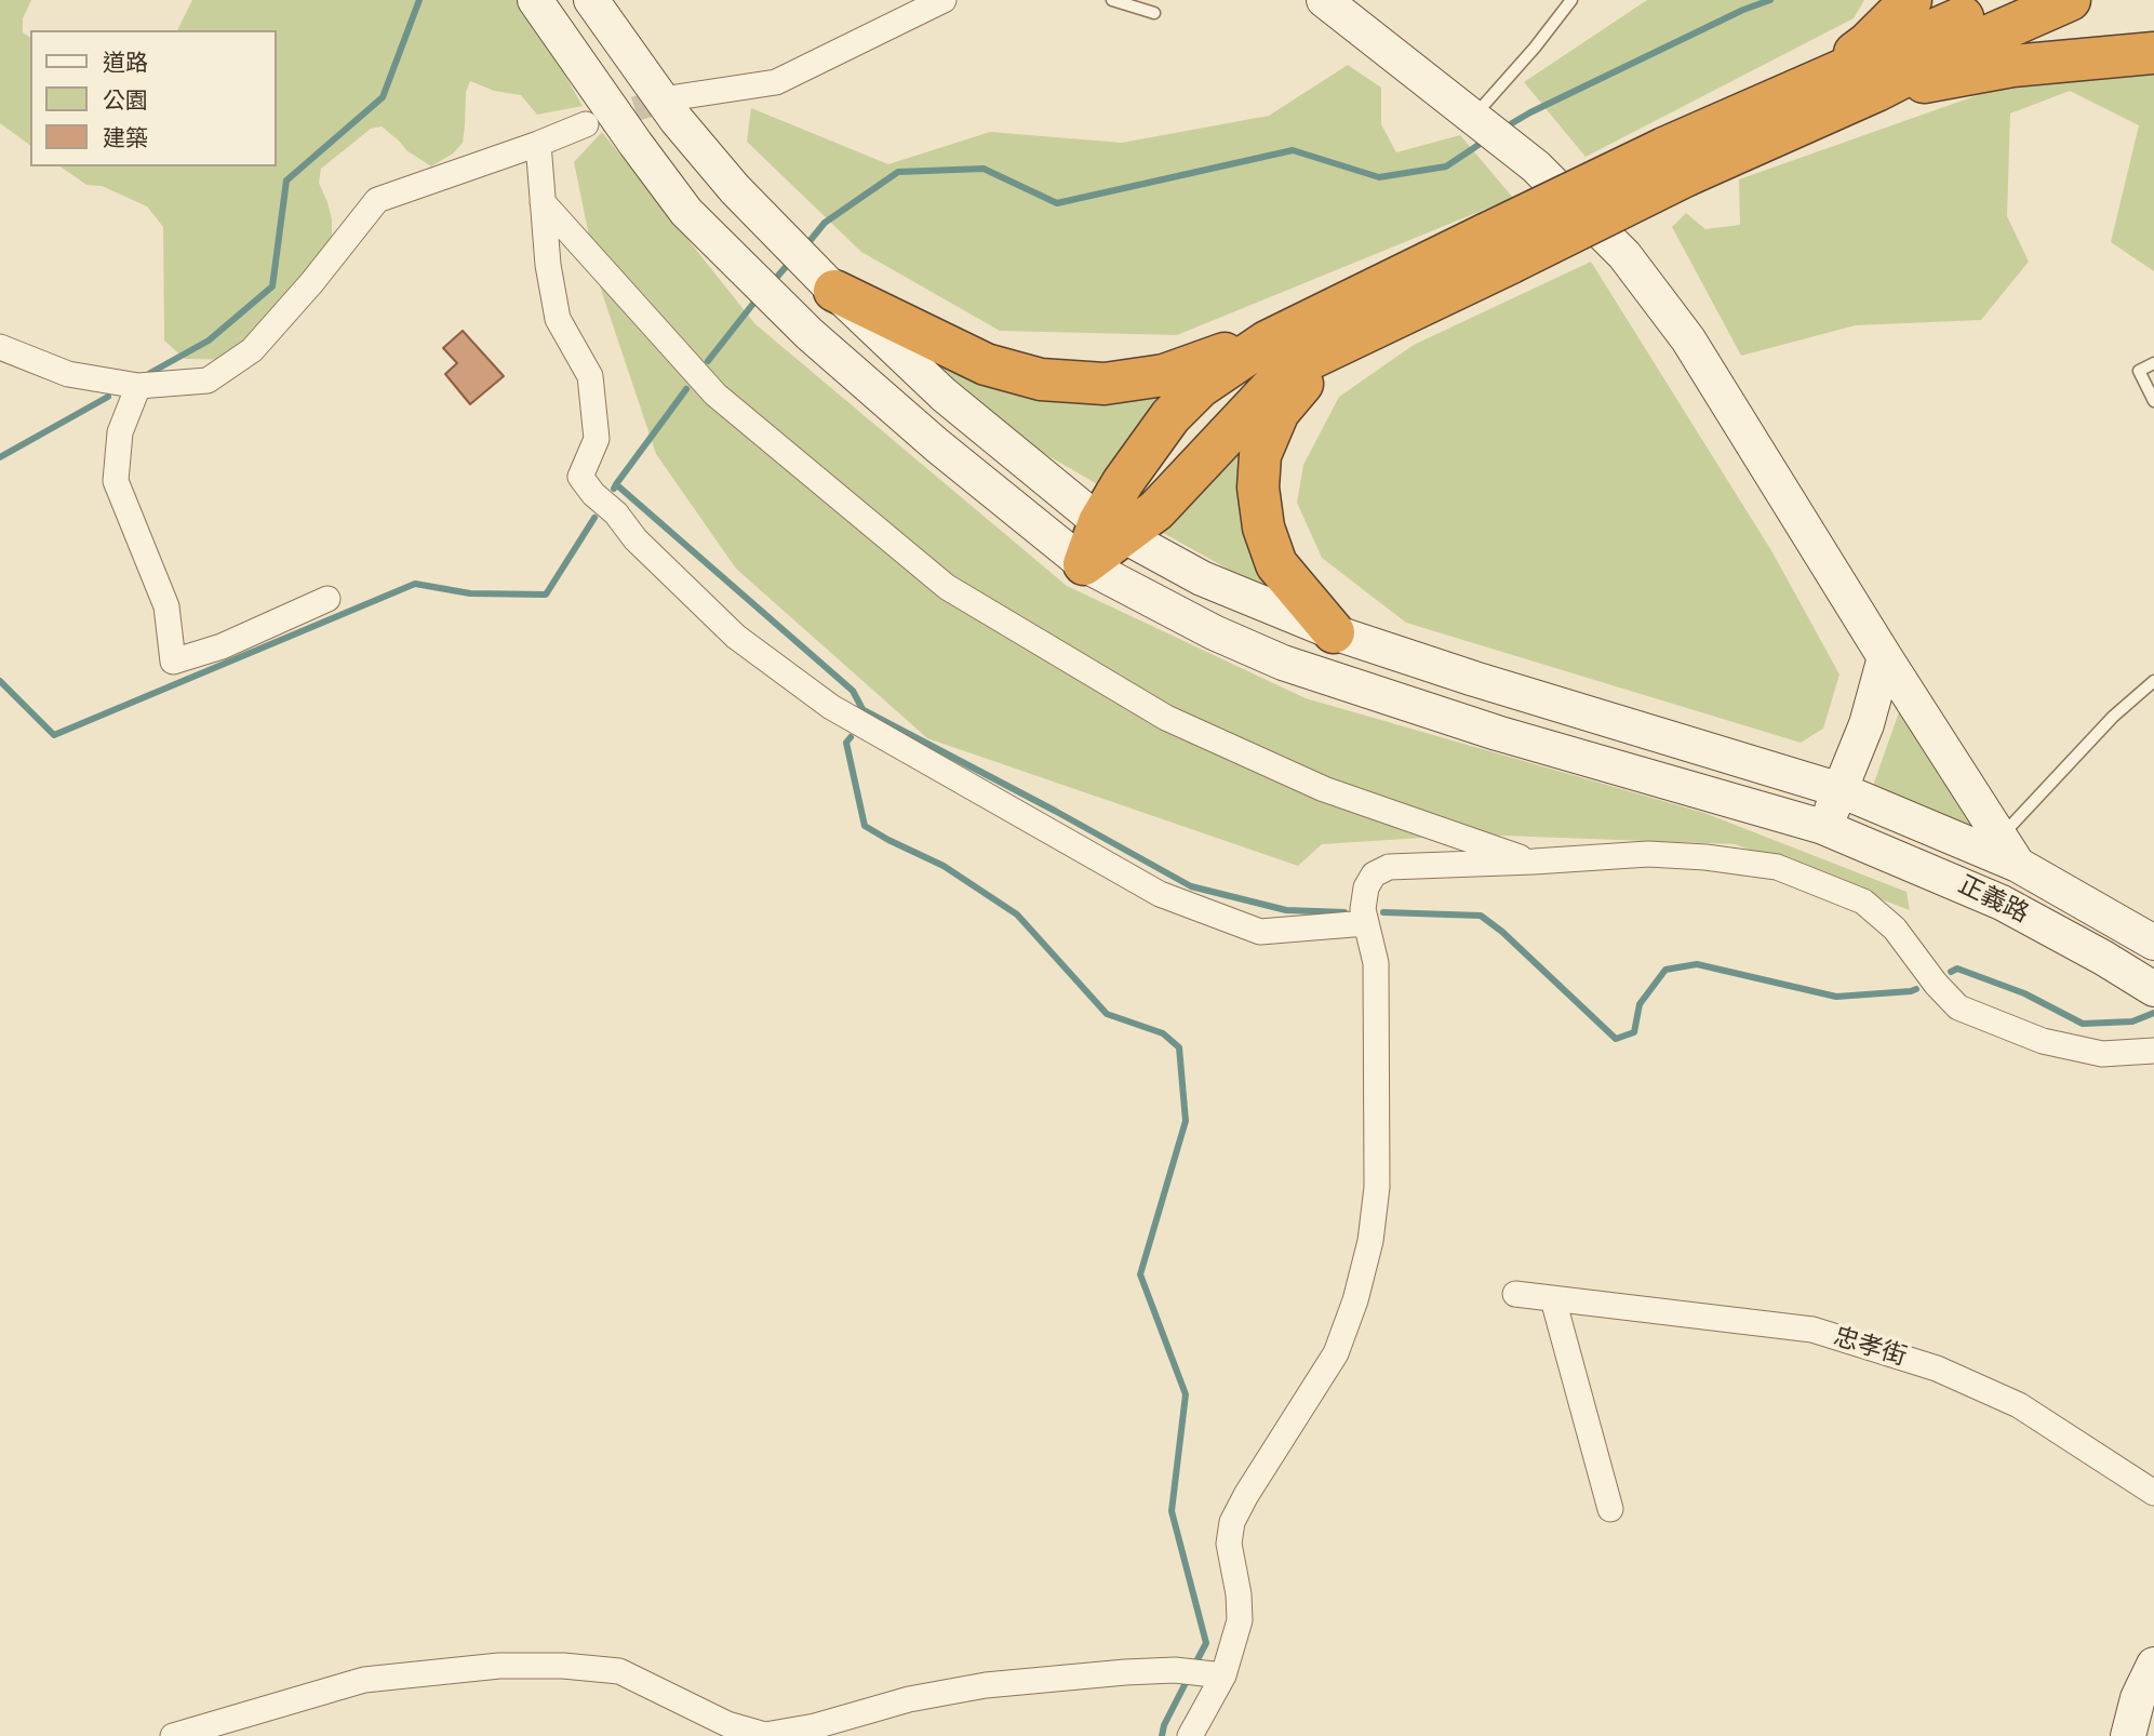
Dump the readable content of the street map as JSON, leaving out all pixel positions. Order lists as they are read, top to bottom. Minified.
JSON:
{"streets":{"main road":["正義路"],"street":["忠孝街"]},"legend":["道路","公園","建築"]}
